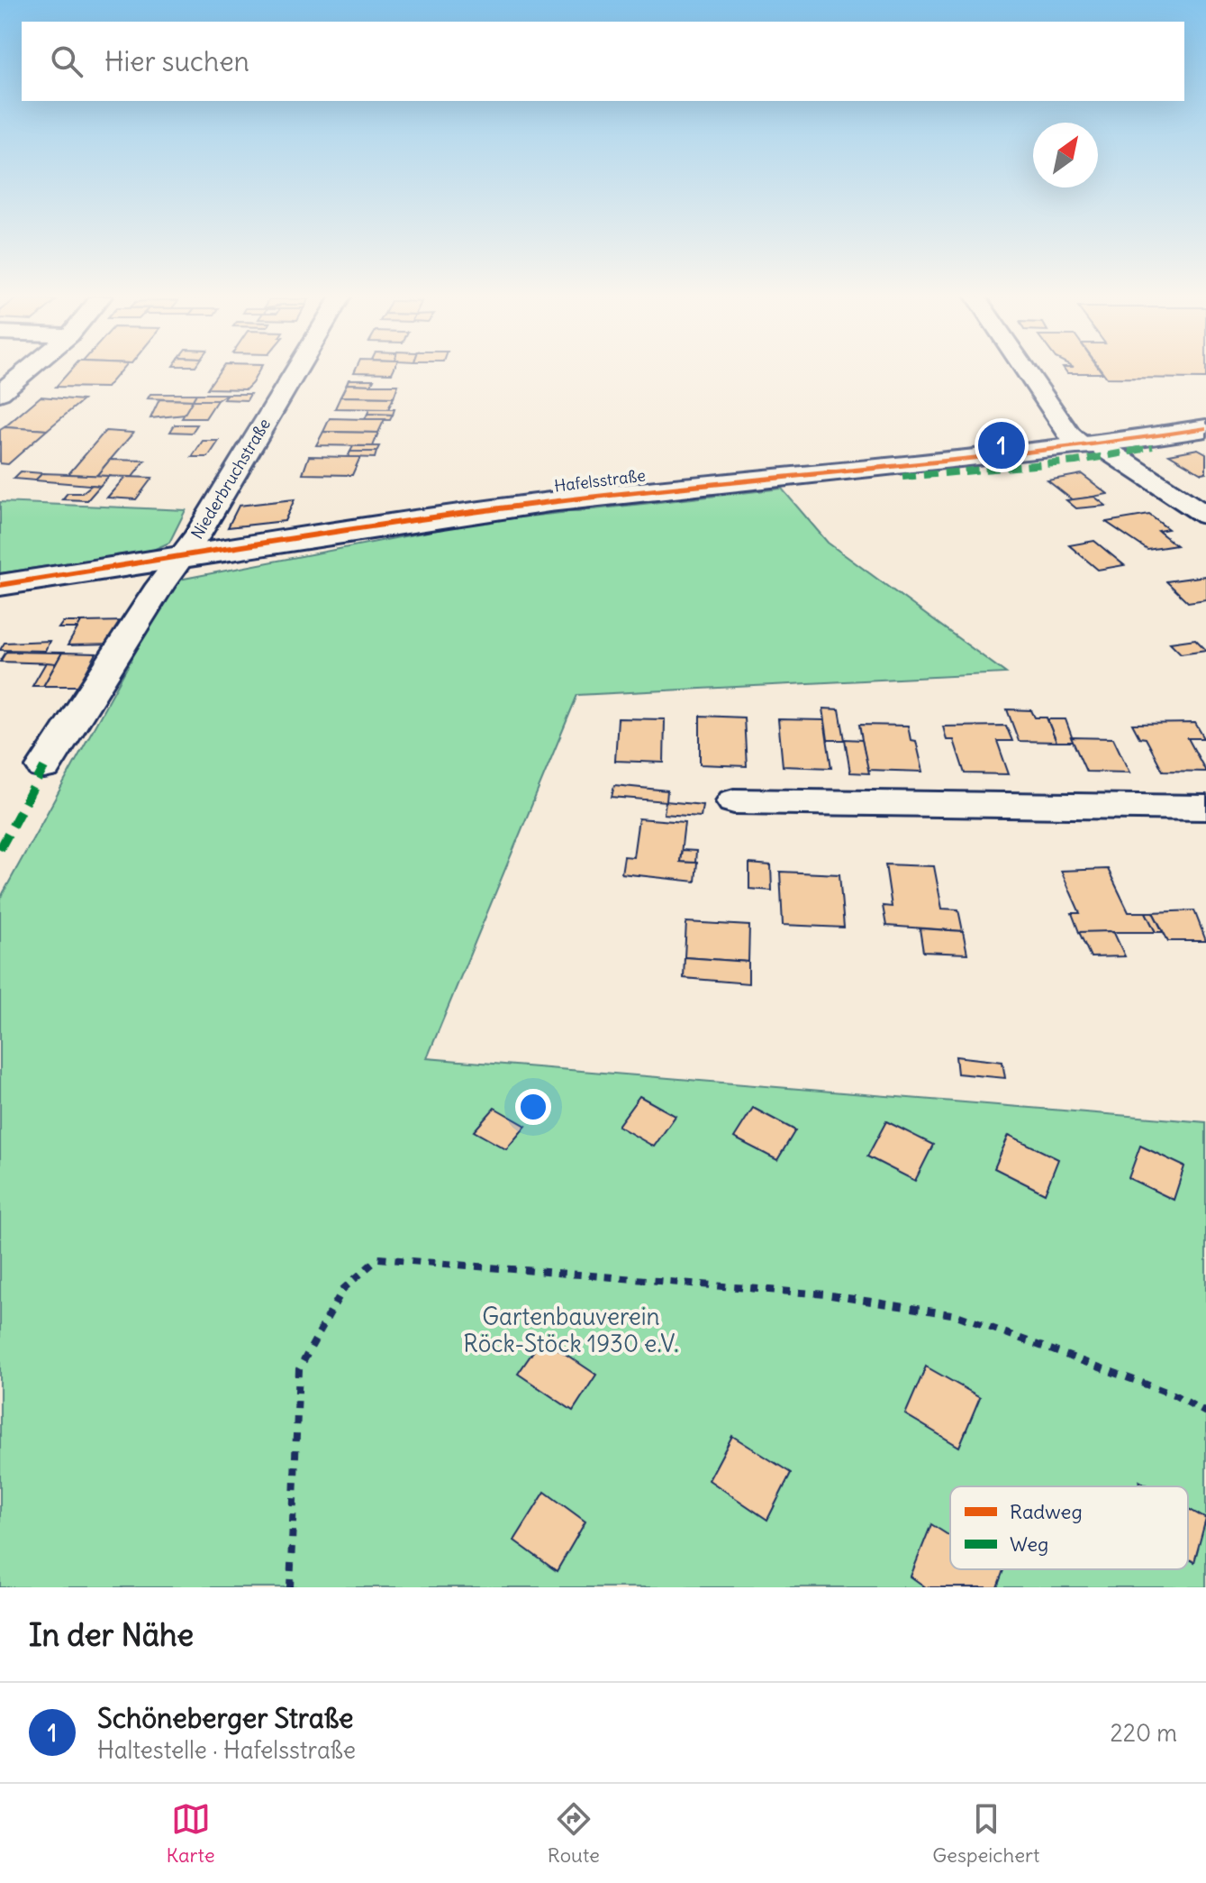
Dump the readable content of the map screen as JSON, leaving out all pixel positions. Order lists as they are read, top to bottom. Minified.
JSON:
{"streets":{"main road":["Hafelsstraße"],"street":["Niederbruchstraße"]},"crossings":[["Niederbruchstraße","Hafelsstraße"]],"parks":["Gartenbauverein Röck-Stöck 1930 e.V."],"legend":["Radweg","Weg"],"north":"top right","page":{"search":"Hier suchen","pins":"1","heading":"In der Nähe","list":[{"mark":"1","name":"Schöneberger Straße","note":"Haltestelle · Hafelsstraße","value":"220 m"}],"nav":["Karte","Route","Gespeichert"]}}
